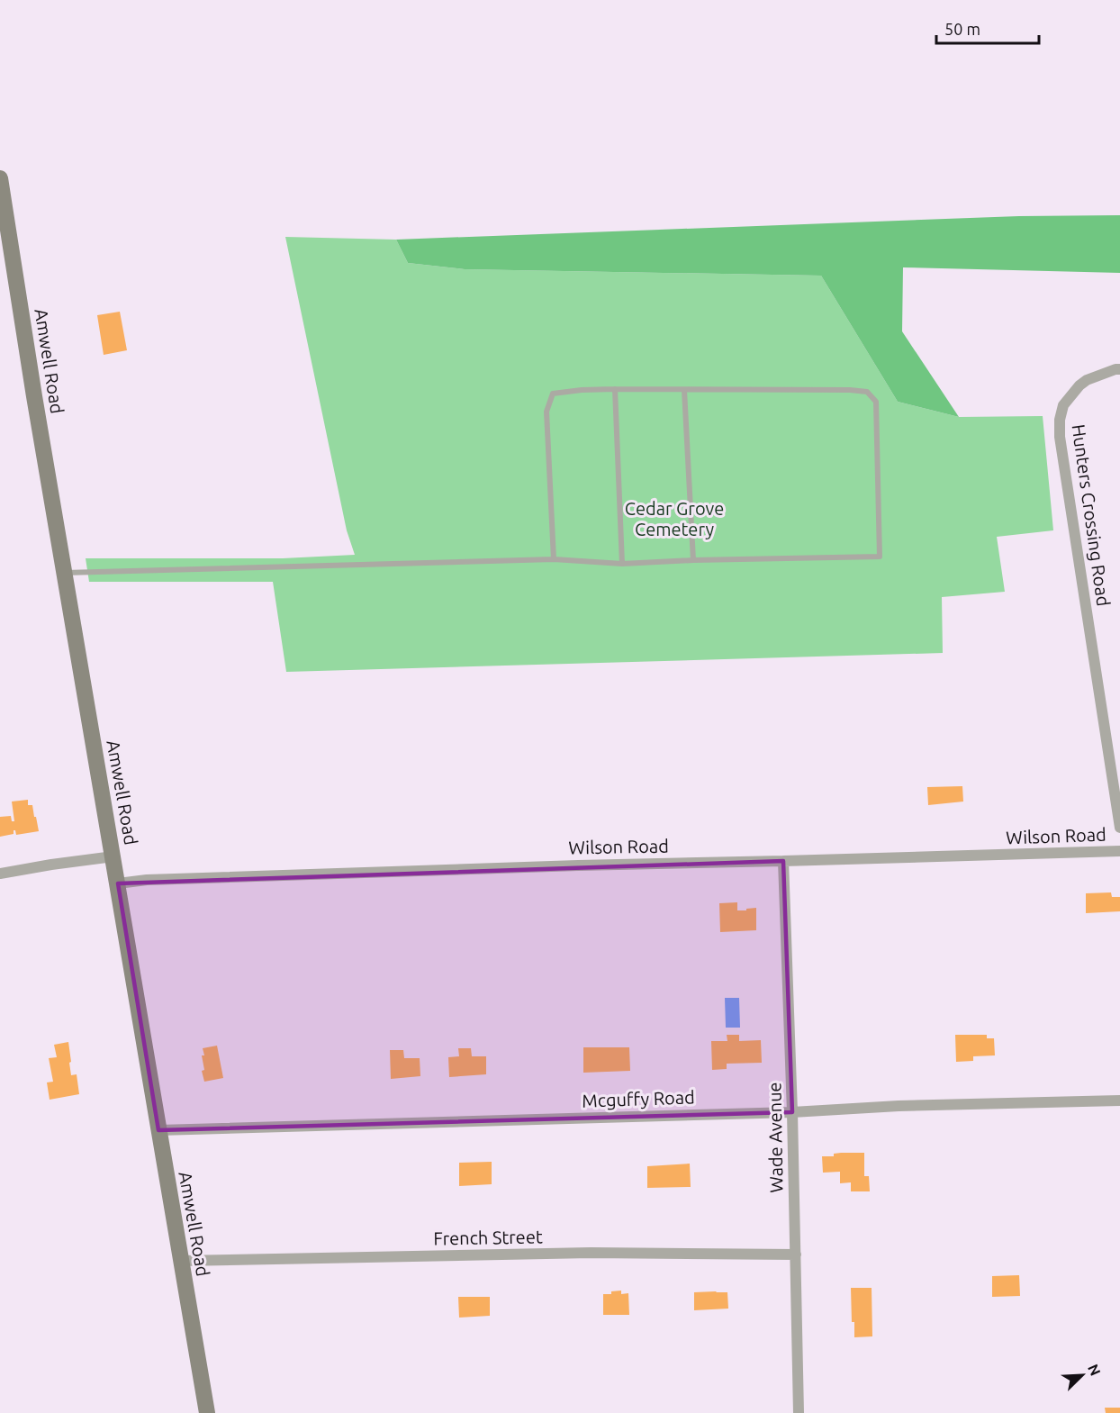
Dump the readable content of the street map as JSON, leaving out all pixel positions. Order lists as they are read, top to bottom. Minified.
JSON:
{"streets":{"main road":["Amwell Road"],"street":["Hunters Crossing Road","Wilson Road","Mcguffy Road","Wade Avenue","French Street"]},"crossings":[["Amwell Road","Wilson Road"],["Amwell Road","Mcguffy Road"],["Amwell Road","French Street"],["Wilson Road","Wade Avenue"],["Mcguffy Road","Wade Avenue"],["Wade Avenue","French Street"]],"parks":["Cedar Grove Cemetery"],"scale_bar":"50 m","north":"top right"}
